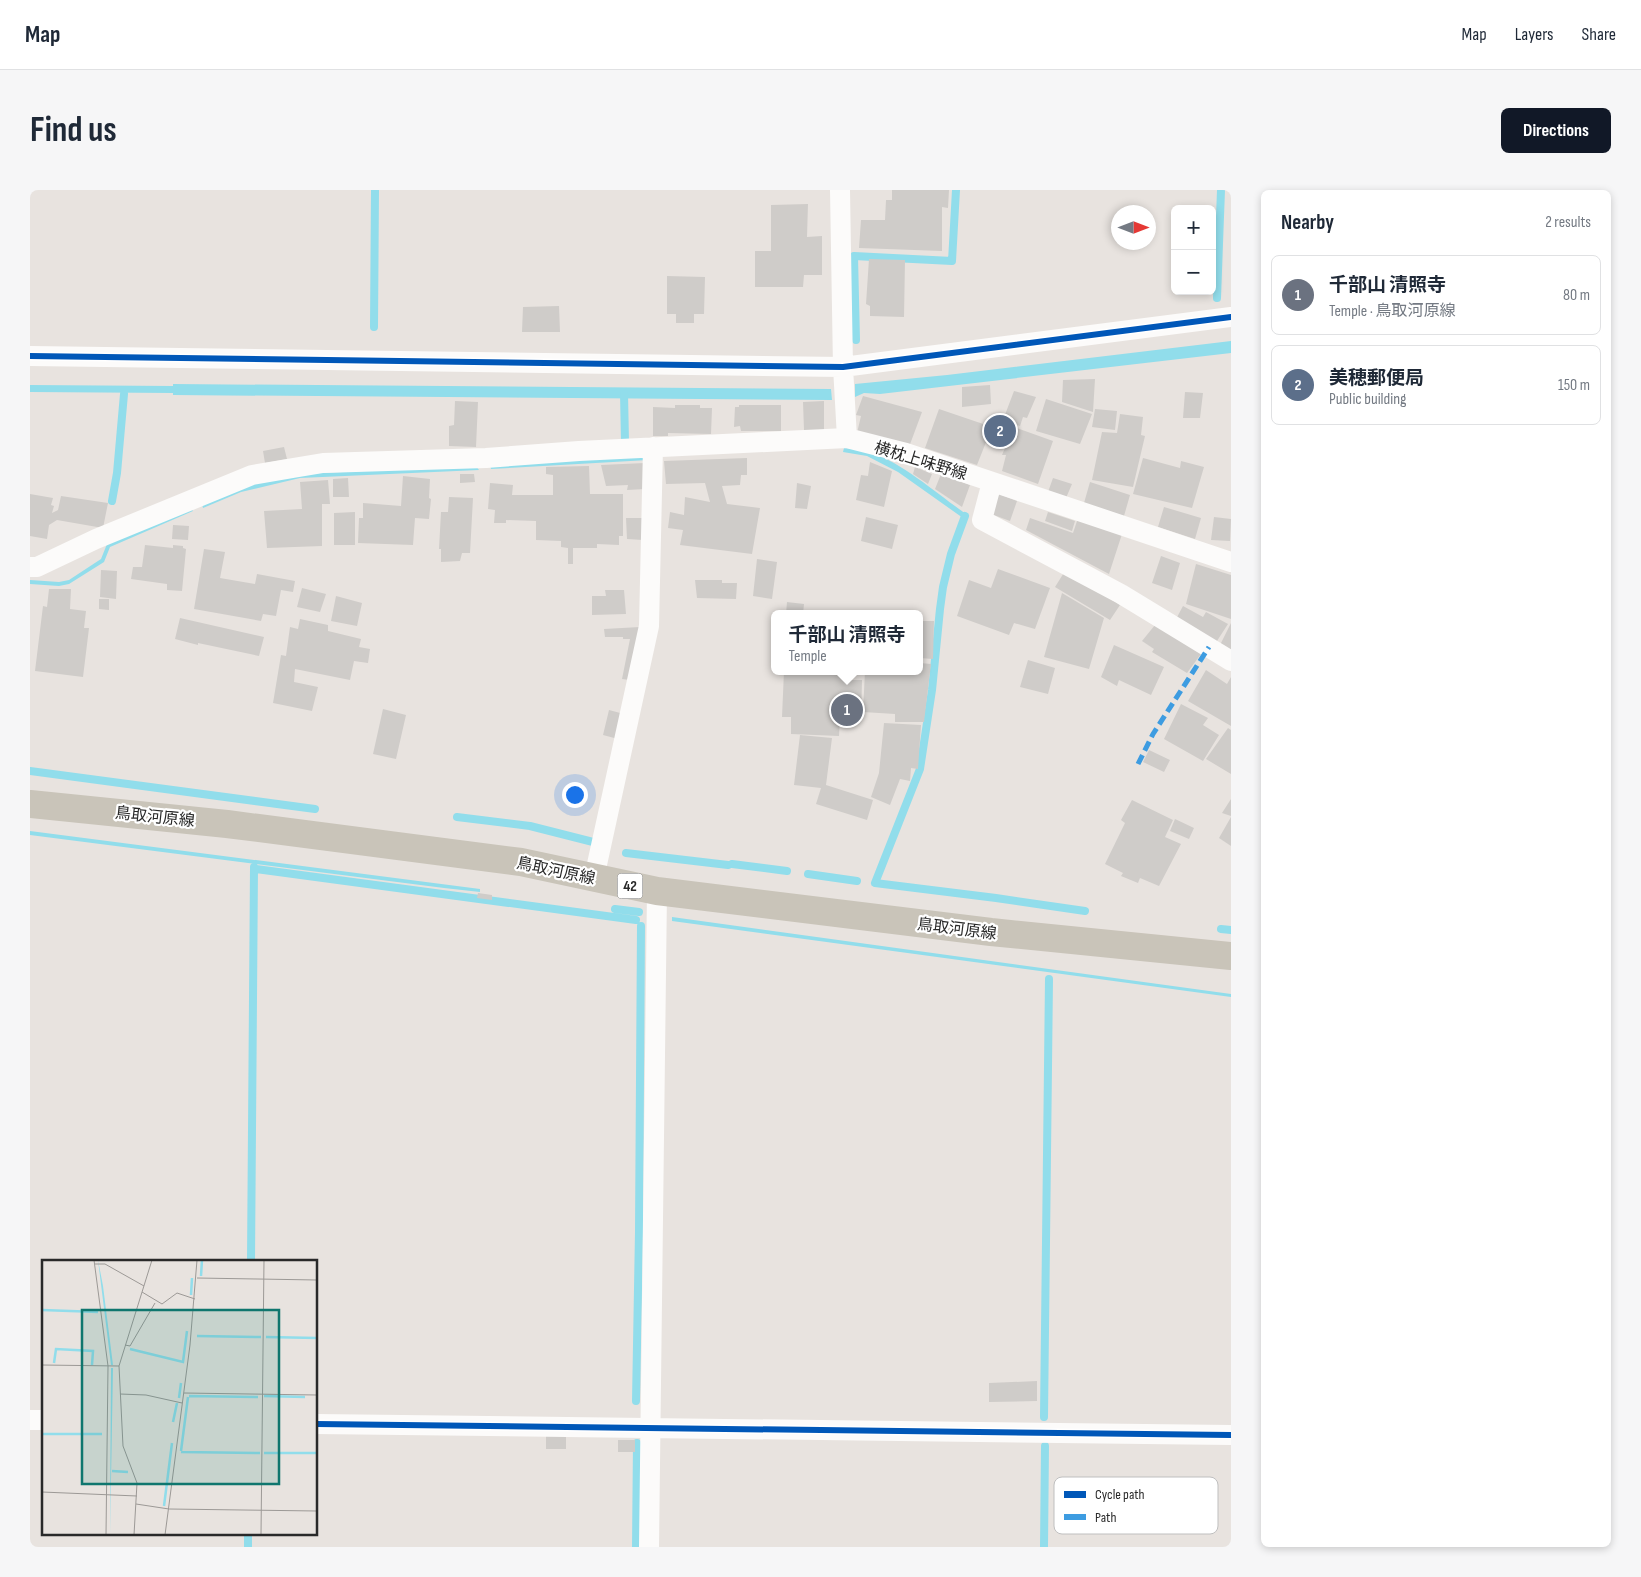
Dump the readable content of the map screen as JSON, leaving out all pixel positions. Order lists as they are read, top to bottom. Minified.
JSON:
{"streets":{"main road":["鳥取河原線","42"],"street":["横枕上味野線"]},"legend":["Cycle path","Path"],"north":"right","page":{"header":"Map","nav":["Map","Layers","Share"],"buttons":"Directions","title":"Find us","heading":["Nearby","2 results"],"map_buttons":["+","−"],"list":[{"mark":"1","name":"千部山 清照寺","note":"Temple · 鳥取河原線","value":"80 m"},{"mark":"2","name":"美穂郵便局","note":"Public building","value":"150 m"}],"pins":["2","1"],"popup":["千部山 清照寺","Temple"]}}
